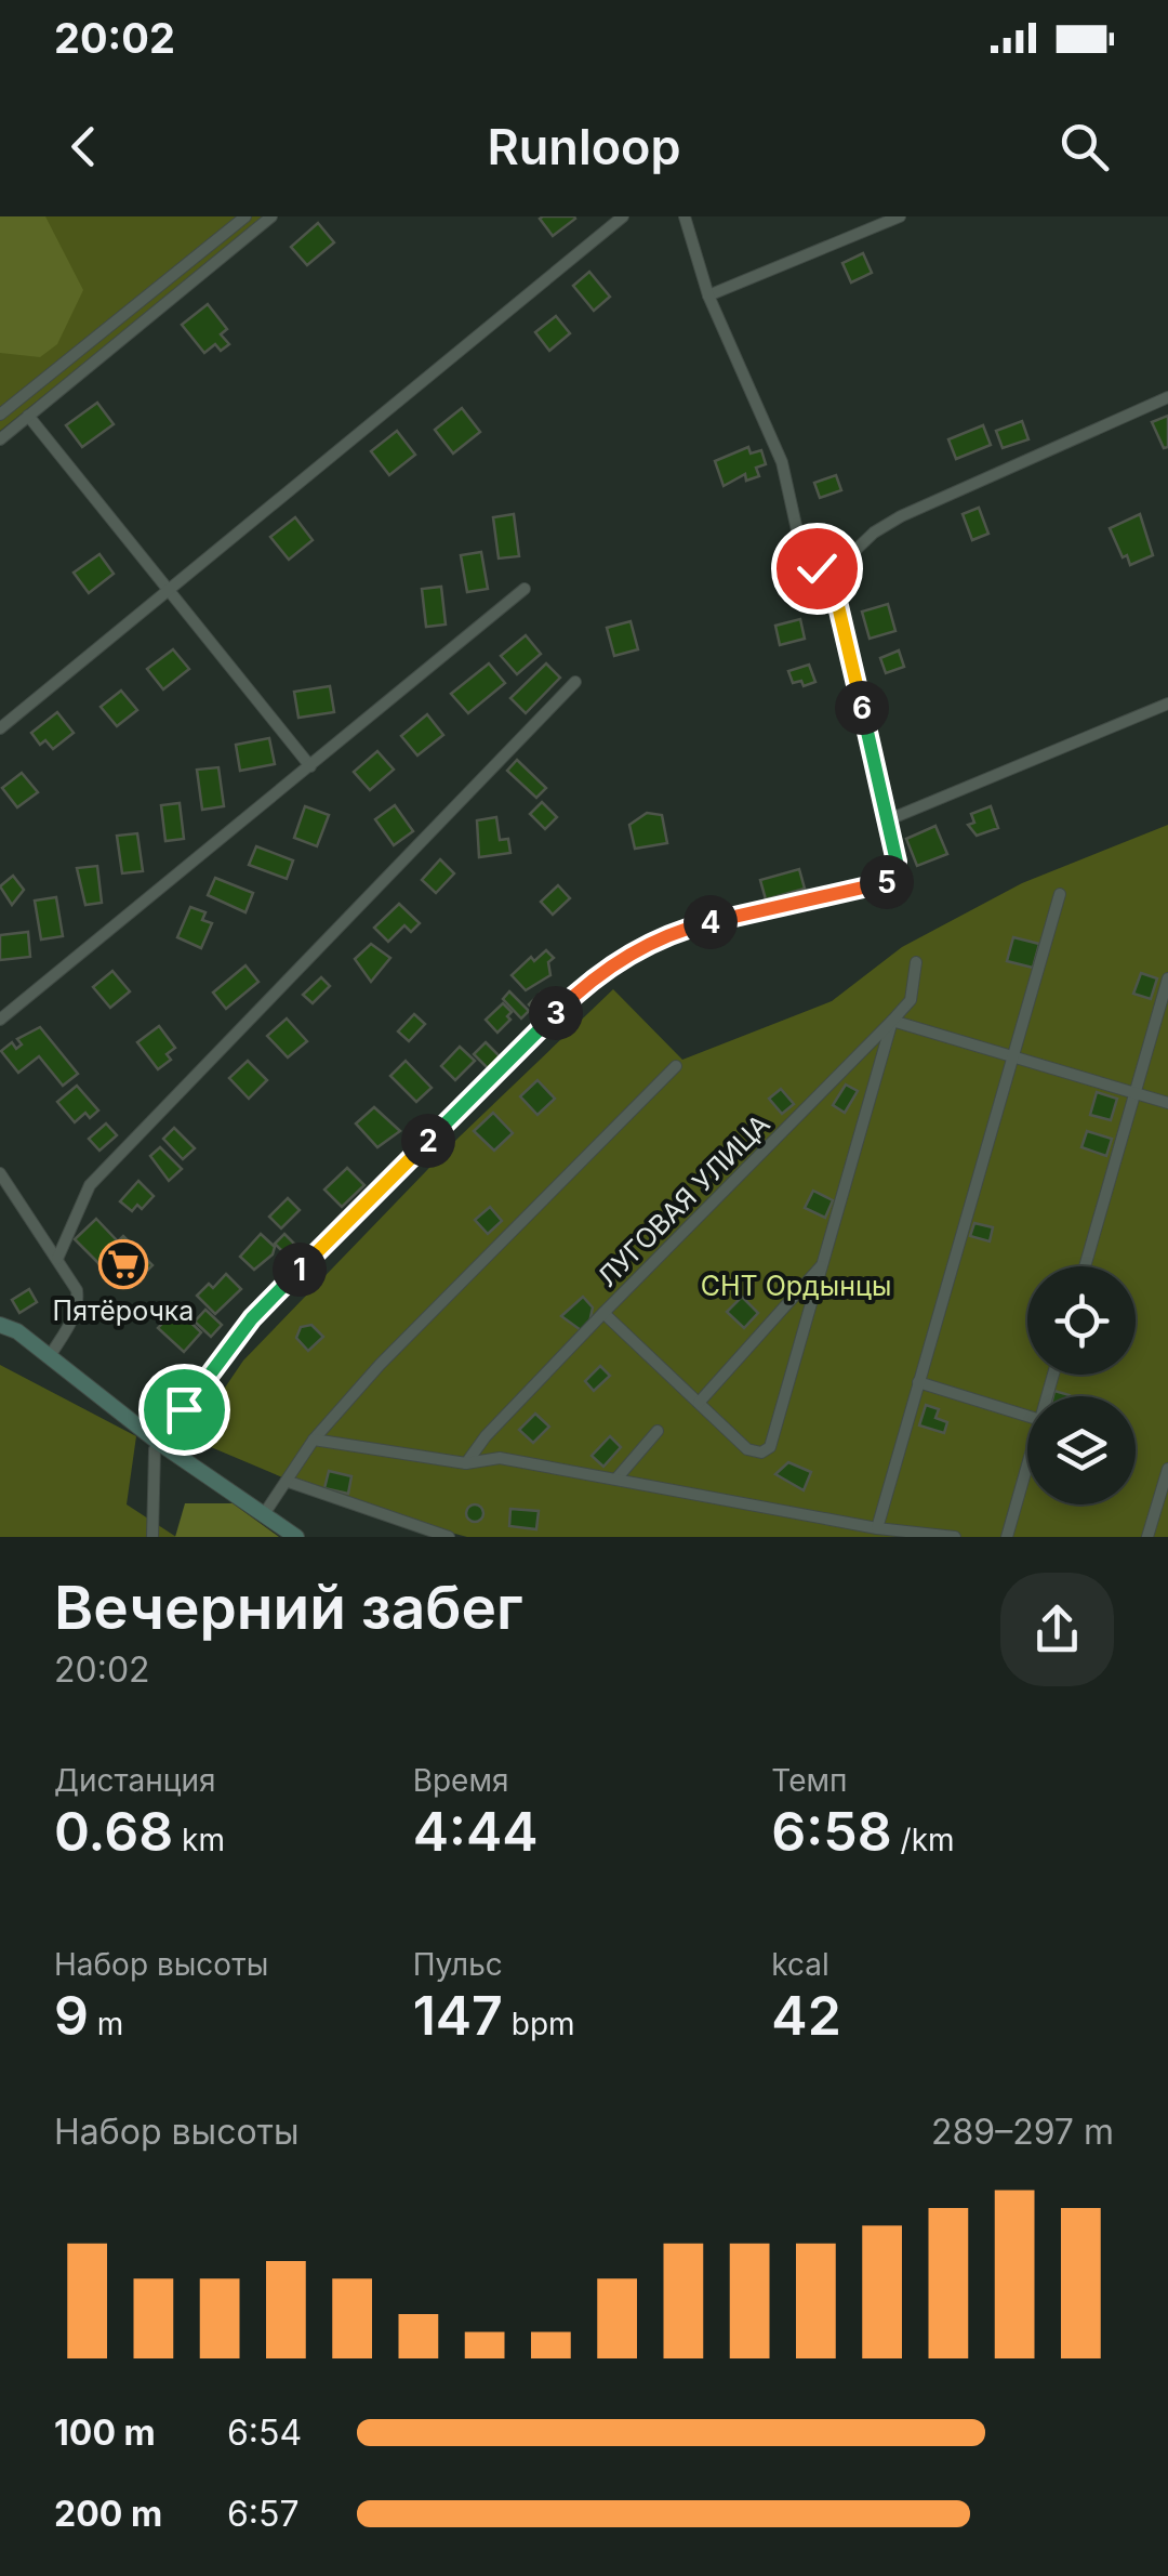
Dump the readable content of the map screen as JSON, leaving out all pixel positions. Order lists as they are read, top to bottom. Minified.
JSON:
{"streets":{"street":["ЛУГОВАЯ УЛИЦА"]},"parks":["СНТ Ордынцы"],"places":{"supermarket":["Пятёрочка"]},"page":{"status":"20:02","header":"Runloop","pins":["6","5","4","3","2","1"],"heading":["Вечерний забег","20:02"],"stats":[["Дистанция","0.68 km"],["Время","4:44"],["Темп","6:58 /km"],["Набор высоты","9 m"],["Пульс","147 bpm"],["kcal","42"]],"chart":["Набор высоты","289–297 m"],"list":[{"name":"100 m","note":"6:54"},{"name":"200 m","note":"6:57"}]}}
